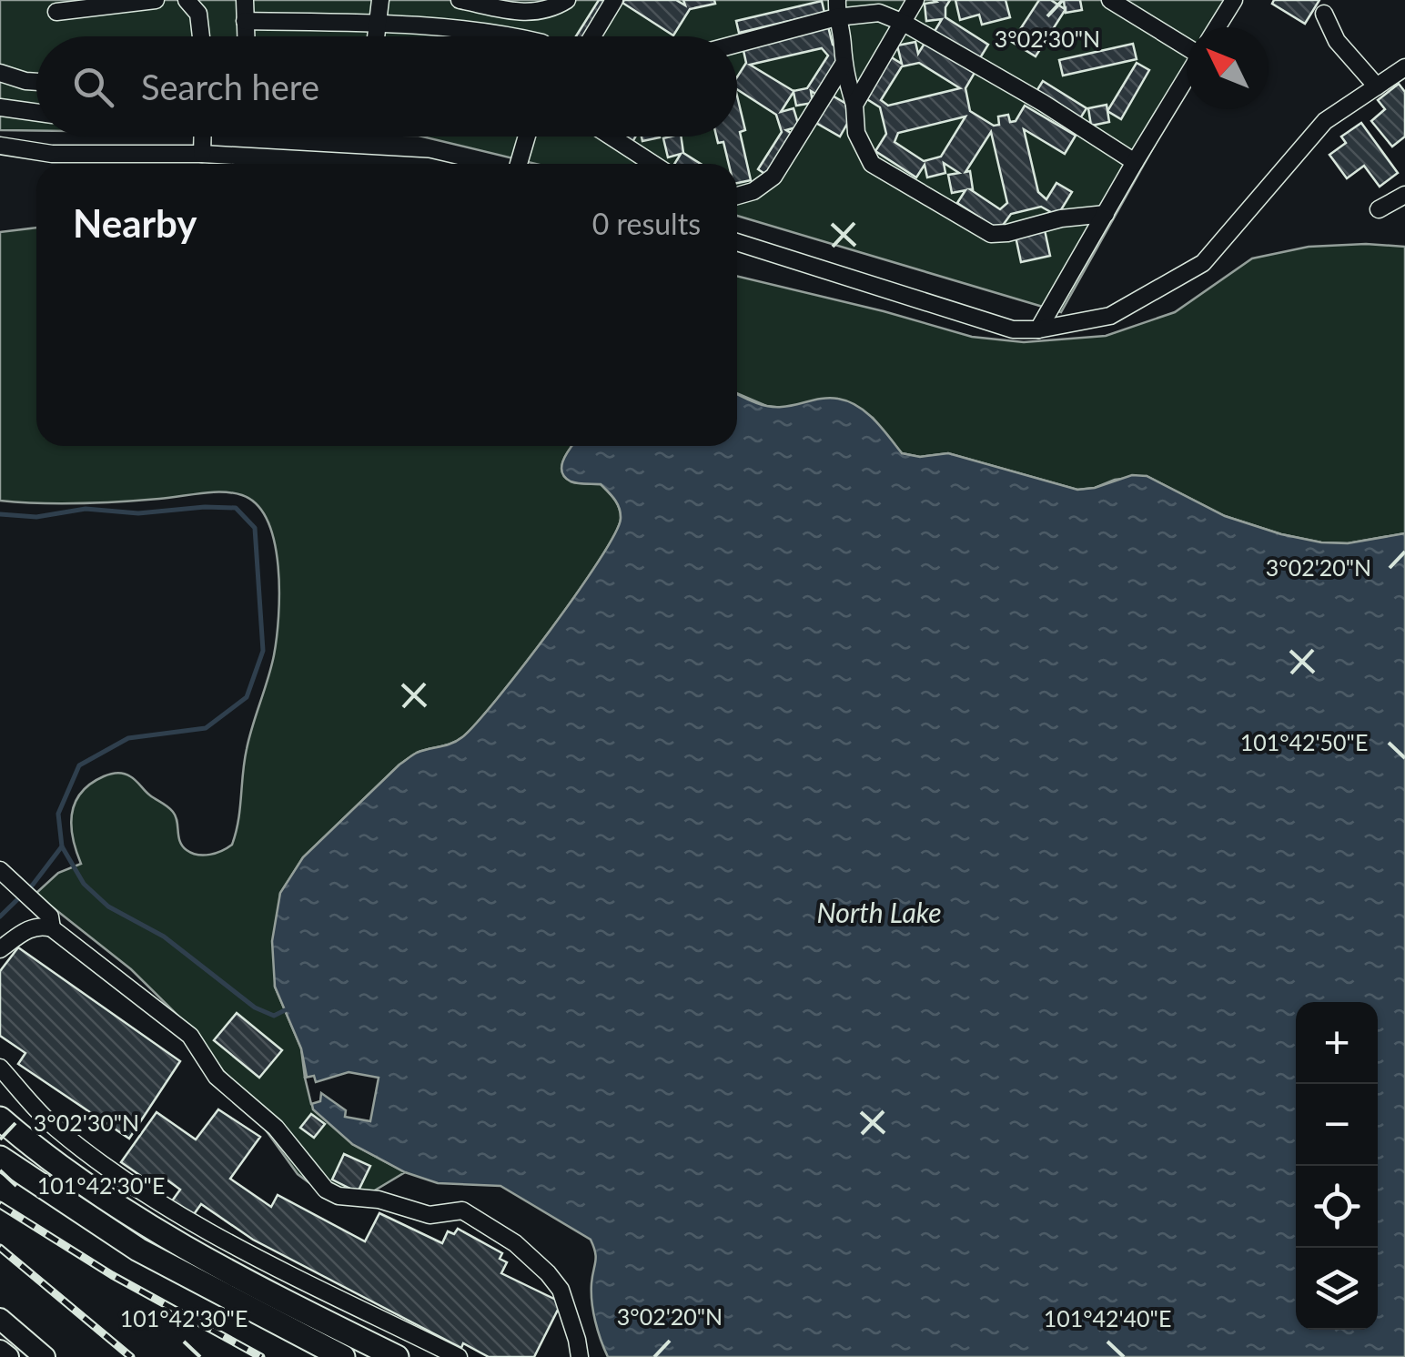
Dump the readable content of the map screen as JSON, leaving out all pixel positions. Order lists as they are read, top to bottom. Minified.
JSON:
{"water":["North Lake"],"north":"top left","page":{"search":"Search here","heading":["Nearby","0 results"],"map_buttons":["+","−"]},"coordinates":["3°02'30\"N","3°02'20\"N","101°42'50\"E","101°42'30\"E","101°42'40\"E"]}
